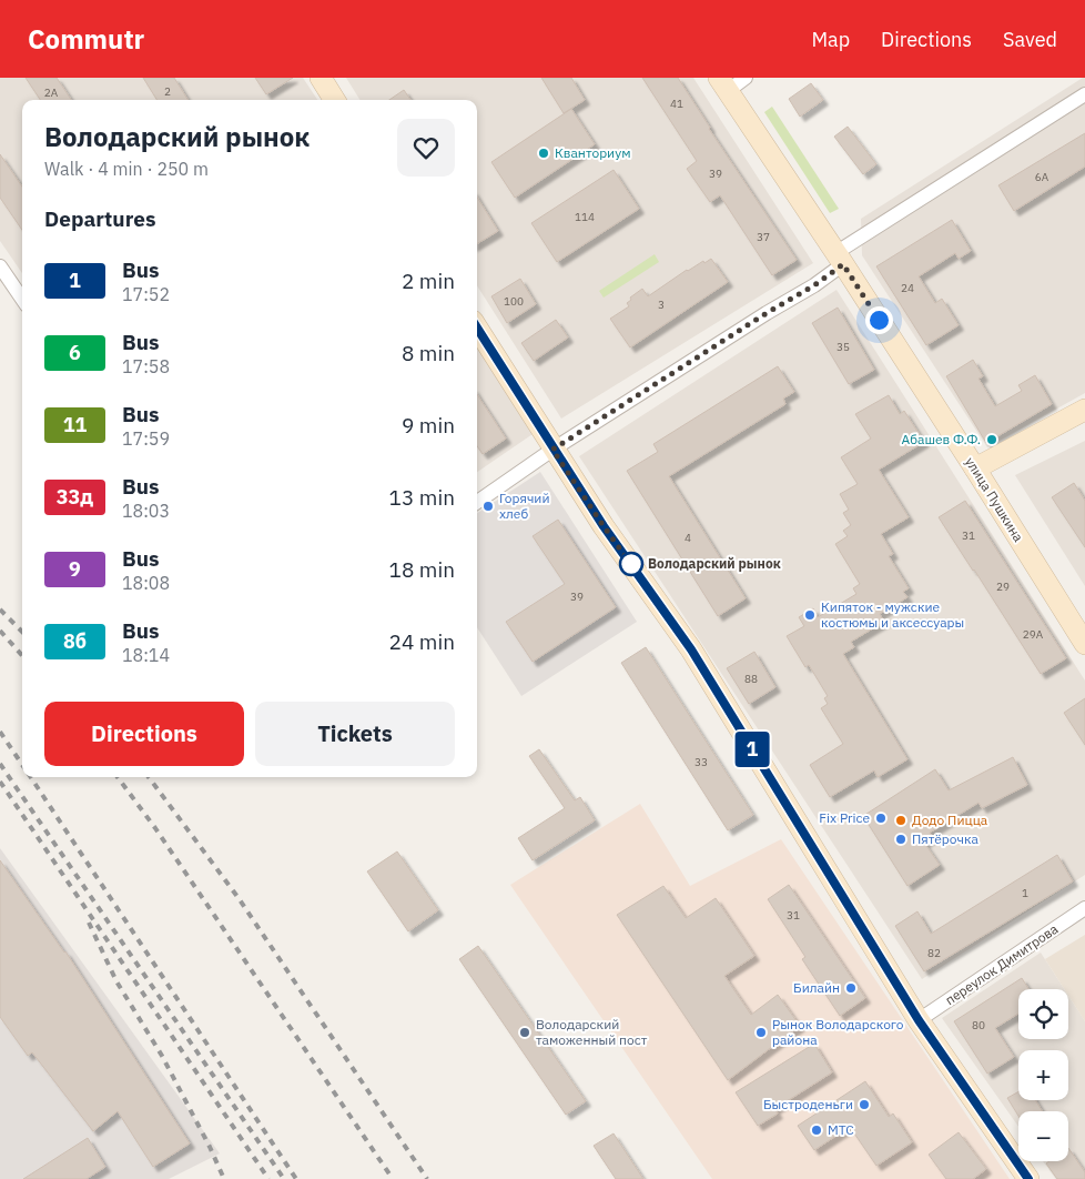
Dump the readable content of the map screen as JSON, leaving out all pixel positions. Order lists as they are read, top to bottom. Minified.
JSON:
{"streets":{"main road":["улица Пушкина"],"street":["переулок Димитрова"]},"places":["Кванториум","Абашев Ф.Ф.","Горячий хлеб","Володарский рынок","Кипяток - мужские костюмы и аксессуары","Fix Price","Додо Пицца","Пятёрочка","Билайн","Володарский таможенный пост","Рынок Володарского района","Быстроденьги","МТС"],"lines":["bus line 1"],"house_numbers":["2","2А","41","39","6А","114","37","24","100","3","35","31","4","29","39","29А","88","33","1","31","82","80"],"page":{"header":"Commutr","nav":["Map","Directions","Saved"],"on_map":"1","heading":[["Володарский рынок","Walk · 4 min · 250 m"],"Departures"],"list":[{"mark":"1","name":"Bus","note":"17:52","value":"2 min"},{"mark":"6","name":"Bus","note":"17:58","value":"8 min"},{"mark":"11","name":"Bus","note":"17:59","value":"9 min"},{"mark":"33д","name":"Bus","note":"18:03","value":"13 min"},{"mark":"9","name":"Bus","note":"18:08","value":"18 min"},{"mark":"8б","name":"Bus","note":"18:14","value":"24 min"}],"buttons":["Directions","Tickets"],"map_buttons":["+","−"]}}
